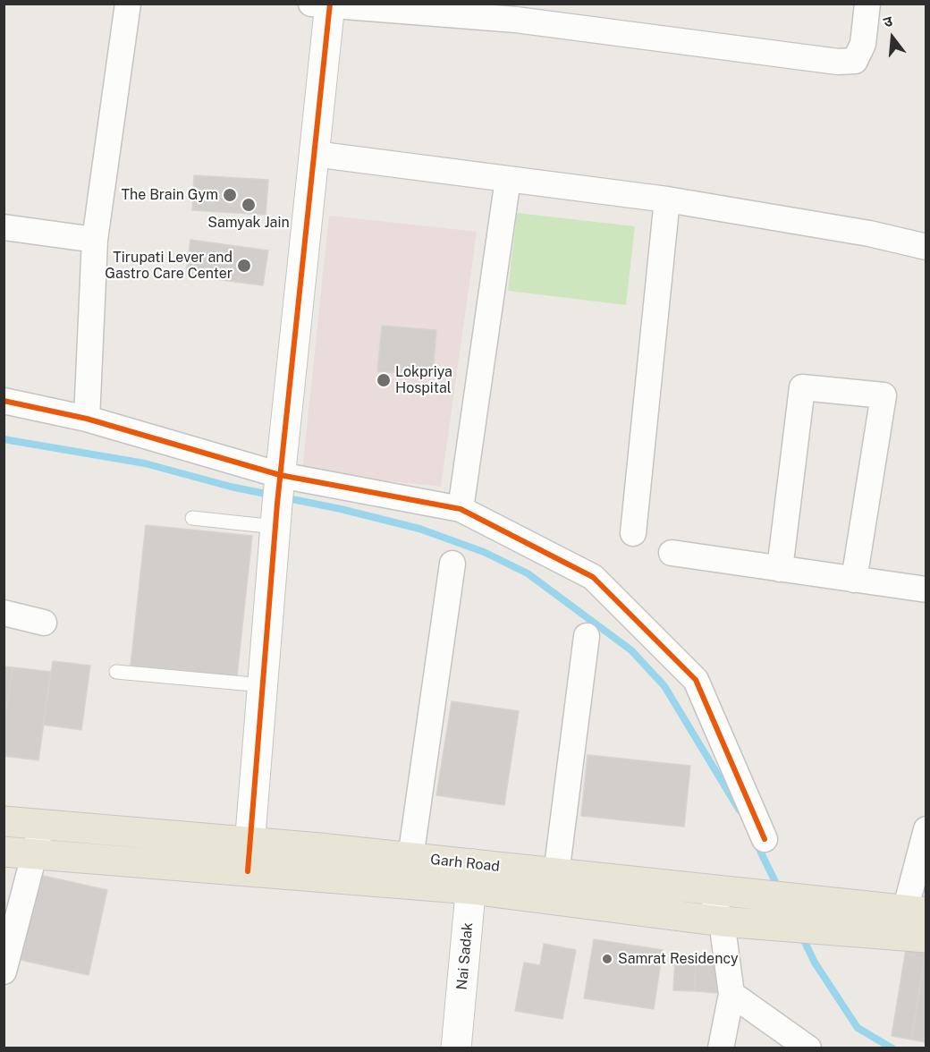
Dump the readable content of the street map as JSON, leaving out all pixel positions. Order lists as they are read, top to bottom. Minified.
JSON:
{"streets":{"main road":["Garh Road"],"street":["Nai Sadak"]},"crossings":[["Garh Road","Nai Sadak"]],"places":["The Brain Gym","Samyak Jain","Tirupati Lever and Gastro Care Center","Lokpriya Hospital","Samrat Residency"],"north":"top"}
